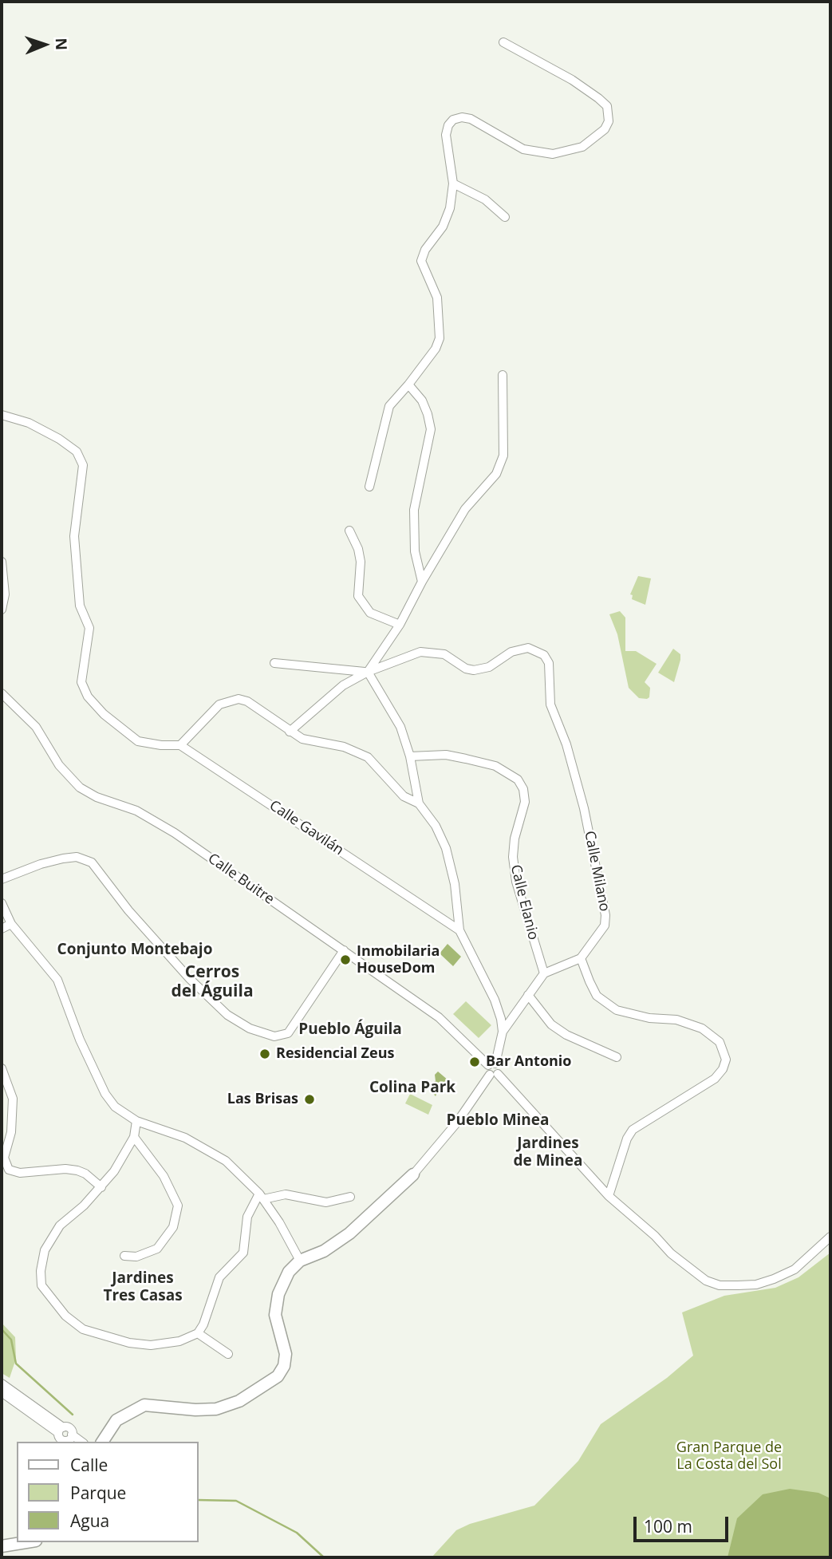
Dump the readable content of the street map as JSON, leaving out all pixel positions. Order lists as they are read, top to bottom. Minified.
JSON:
{"streets":{"street":["Calle Gavilán","Calle Milano","Calle Buitre","Calle Elanio"]},"districts":["Conjunto Montebajo","Cerros del Águila","Pueblo Águila","Colina Park","Pueblo Minea","Jardines de Minea","Jardines Tres Casas"],"parks":["Gran Parque de La Costa del Sol"],"places":["Inmobilaria HouseDom","Residencial Zeus","Bar Antonio","Las Brisas"],"legend":["Calle","Parque","Agua"],"scale_bar":"100 m","north":"right"}
